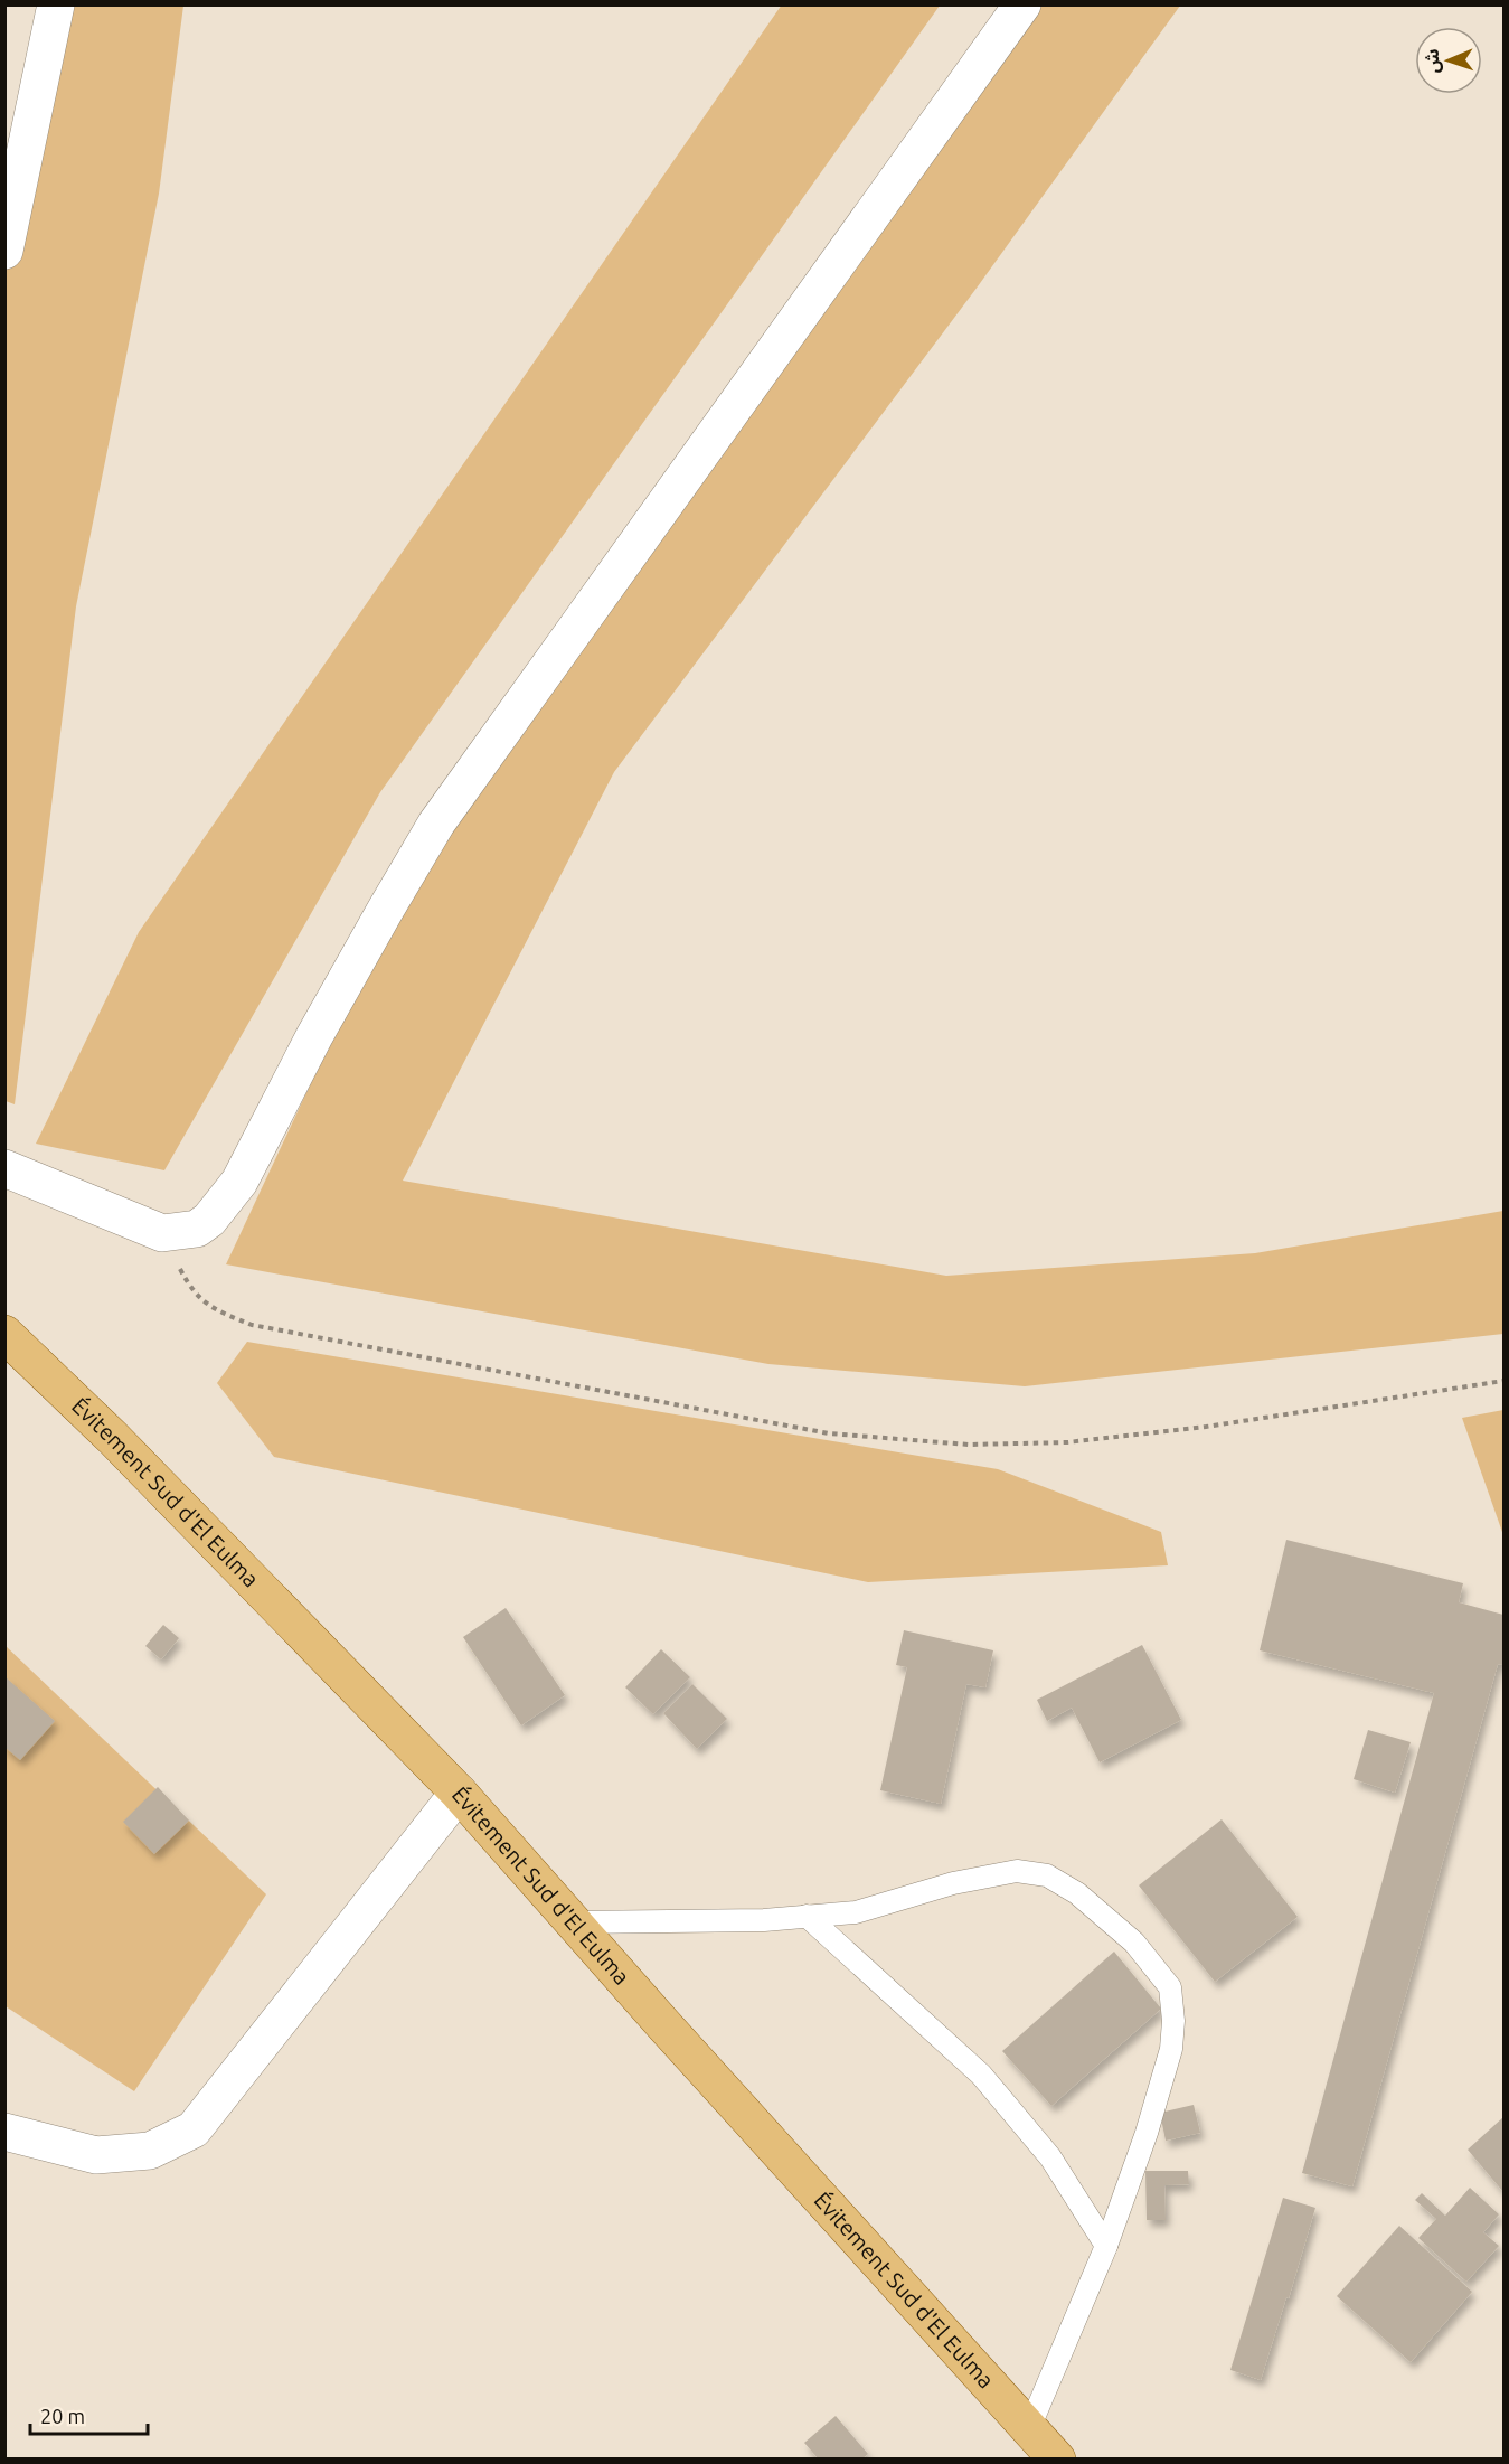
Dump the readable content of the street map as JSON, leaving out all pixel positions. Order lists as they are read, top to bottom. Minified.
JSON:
{"streets":{"main road":["Évitement Sud d'El Eulma"]},"scale_bar":"20 m","north":"left"}
